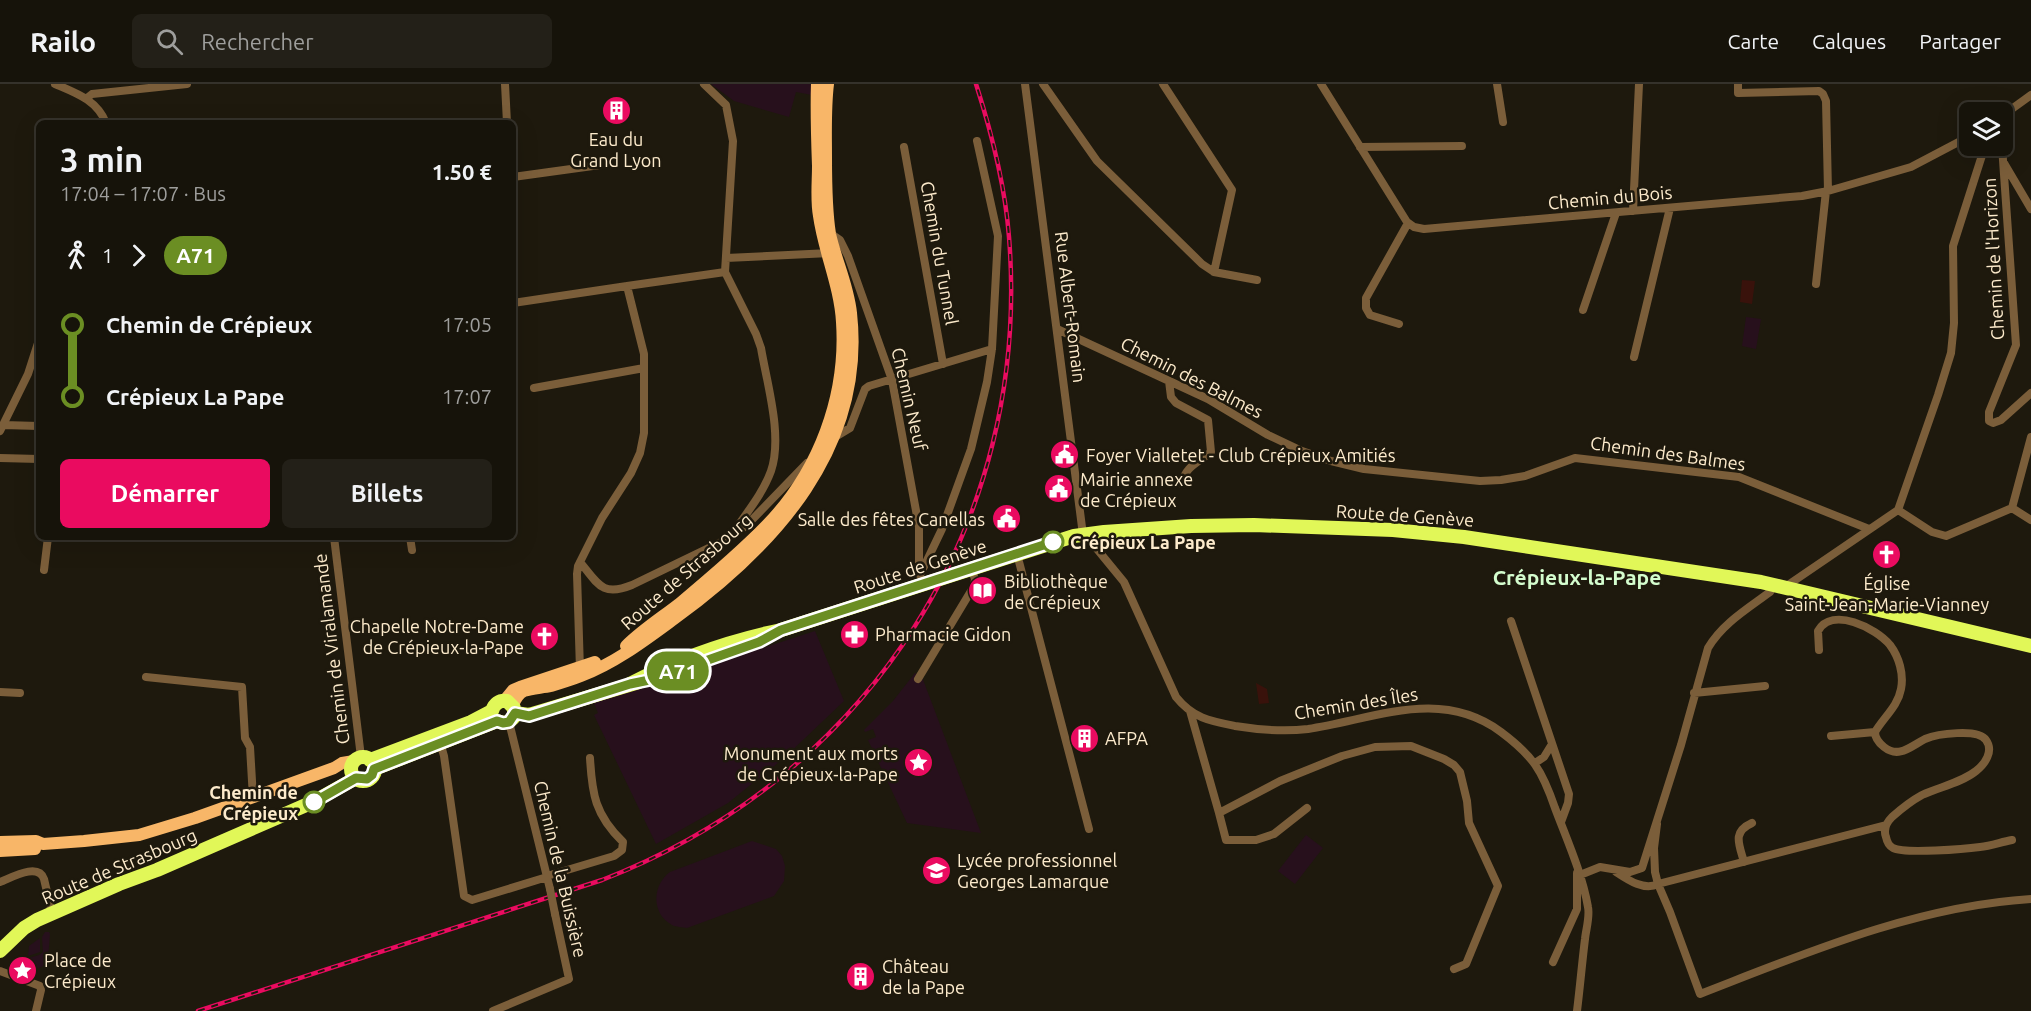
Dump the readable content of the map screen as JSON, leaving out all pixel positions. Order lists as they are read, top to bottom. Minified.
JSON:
{"streets":{"main road":["Route de Genève","Route de Strasbourg"],"street":["Chemin du Bois","Chemin du Tunnel","Chemin de l'Horizon","Rue Albert-Romain","Chemin des Balmes","Chemin Neuf","Chemin de Viralamande","Chemin des Îles","Chemin de la Buissière"]},"crossings":[["Rue Albert-Romain","Chemin des Balmes"],["Rue Albert-Romain","Route de Genève"],["Rue Albert-Romain","Chemin des Îles"],["Chemin Neuf","Route de Genève"],["Chemin Neuf","Route de Strasbourg"],["Route de Genève","Route de Strasbourg"],["Route de Genève","Chemin de Viralamande"],["Route de Genève","Chemin des Îles"],["Route de Genève","Chemin de la Buissière"],["Route de Strasbourg","Chemin de Viralamande"],["Route de Strasbourg","Chemin de la Buissière"]],"districts":["Crépieux-la-Pape"],"places":{"building":["Eau du Grand Lyon","AFPA","Château de la Pape"],"public building":["Foyer Vialletet - Club Crépieux Amitiés","Mairie annexe de Crépieux","Salle des fêtes Canellas"],"other":["Crépieux La Pape","Chemin de Crépieux"],"church":["Église Saint-Jean-Marie-Vianney","Chapelle Notre-Dame de Crépieux-la-Pape"],"library":["Bibliothèque de Crépieux"],"pharmacy":["Pharmacie Gidon"],"place":["Monument aux morts de Crépieux-la-Pape","Place de Crépieux"],"school or university":["Lycée professionnel Georges Lamarque"]},"lines":["bus line A71"],"page":{"header":"Railo","search":"Rechercher","nav":["Carte","Calques","Partager"],"on_map":"A71","heading":["3 min","17:04 – 17:07 · Bus","1.50 €"],"legs":["1","A71"],"list":[{"name":"Chemin de Crépieux","value":"17:05"},{"name":"Crépieux La Pape","value":"17:07"}],"buttons":["Démarrer","Billets"]}}
